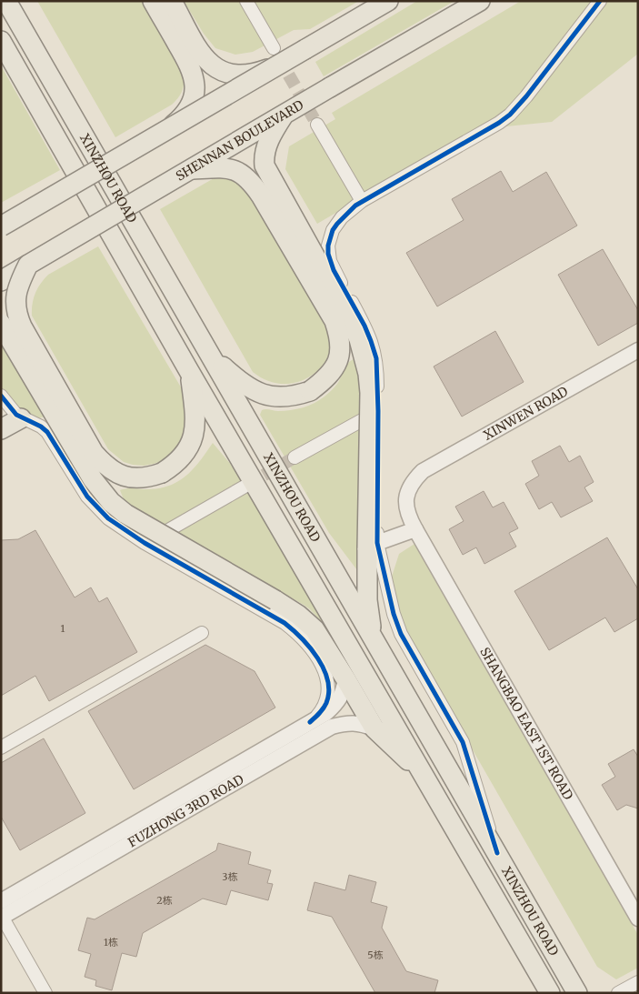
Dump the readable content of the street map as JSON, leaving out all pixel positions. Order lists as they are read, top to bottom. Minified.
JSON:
{"streets":{"main road":["SHENNAN BOULEVARD","XINZHOU ROAD"],"street":["XINWEN ROAD","SHANGBAO EAST 1ST ROAD","FUZHONG 3RD ROAD"]},"crossings":[["XINWEN ROAD","SHANGBAO EAST 1ST ROAD"]],"house_numbers":["1","3栋","2栋","1栋","5栋"]}
